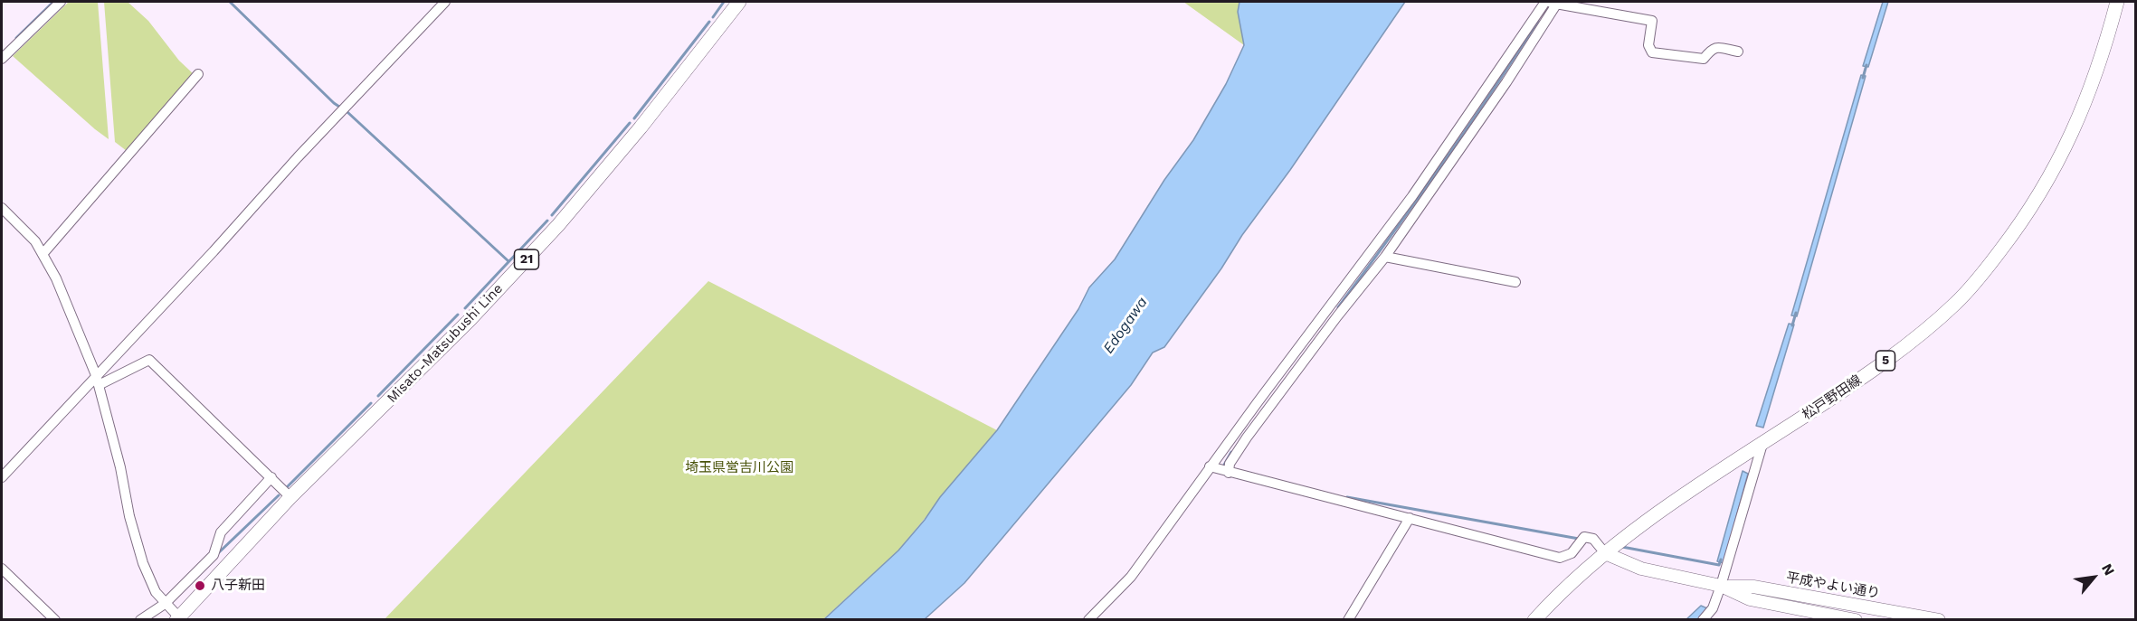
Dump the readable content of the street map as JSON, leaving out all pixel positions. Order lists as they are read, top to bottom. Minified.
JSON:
{"streets":{"main road":["21","Misato-Matsubushi Line","5","松戸野田線"],"street":["平成やよい通り"]},"crossings":[["松戸野田線","平成やよい通り"]],"water":["Edogawa"],"parks":["埼玉県営吉川公園"],"places":["八子新田"],"north":"top right"}
